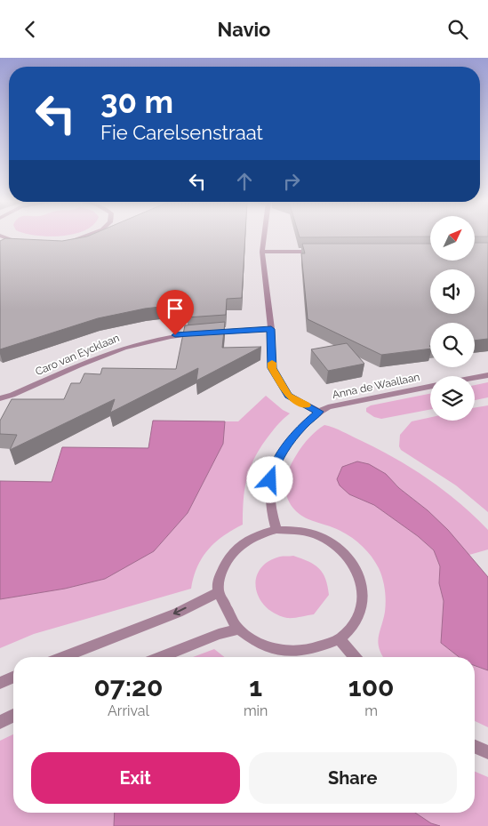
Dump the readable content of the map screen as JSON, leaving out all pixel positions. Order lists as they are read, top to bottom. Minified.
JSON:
{"streets":{"street":["Caro van Eycklaan","Anna de Waallaan"]},"north":"top right","page":{"header":"Navio","turn":["30 m","Fie Carelsenstraat"],"eta":["07:20","Arrival","1","min","100","m"],"buttons":["Exit","Share"]}}
